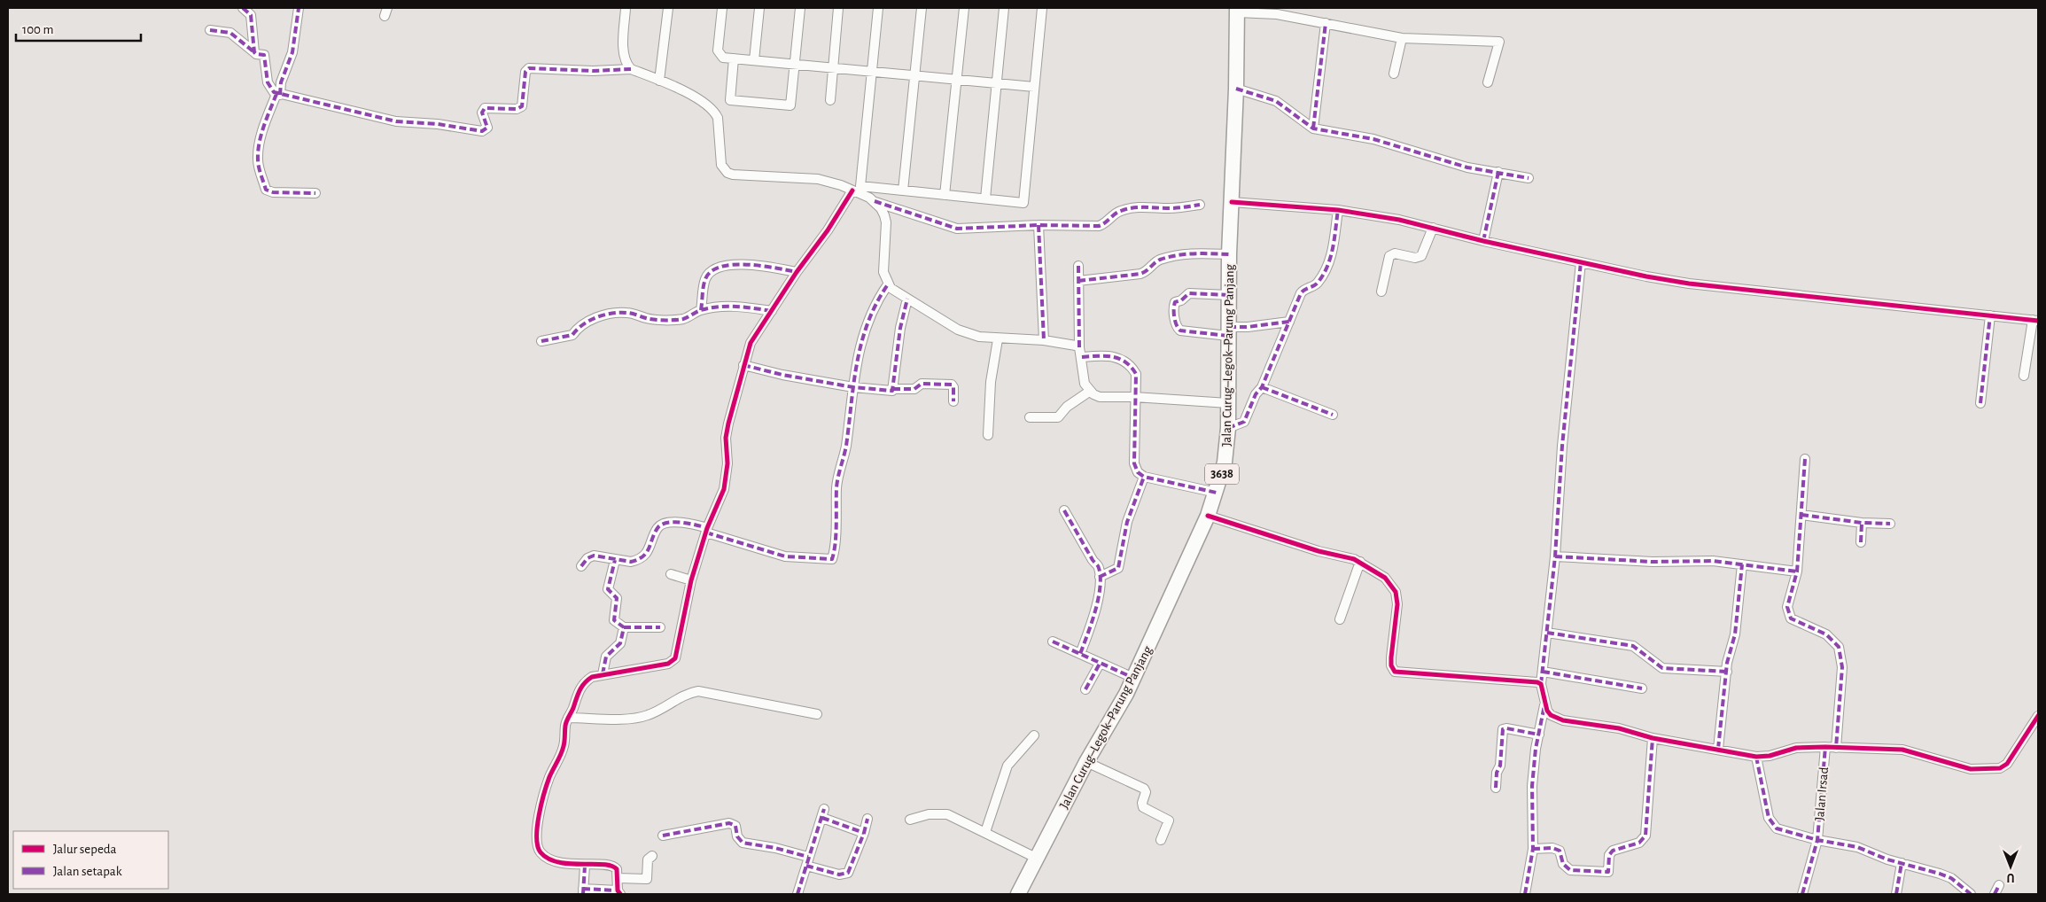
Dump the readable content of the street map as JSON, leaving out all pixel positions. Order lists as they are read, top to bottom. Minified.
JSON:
{"streets":{"main road":["Jalan Curug–Legok–Parung Panjang","3638"],"street":["Jalan Irsad"]},"legend":["Jalur sepeda","Jalan setapak"],"scale_bar":"100 m","north":"bottom"}
